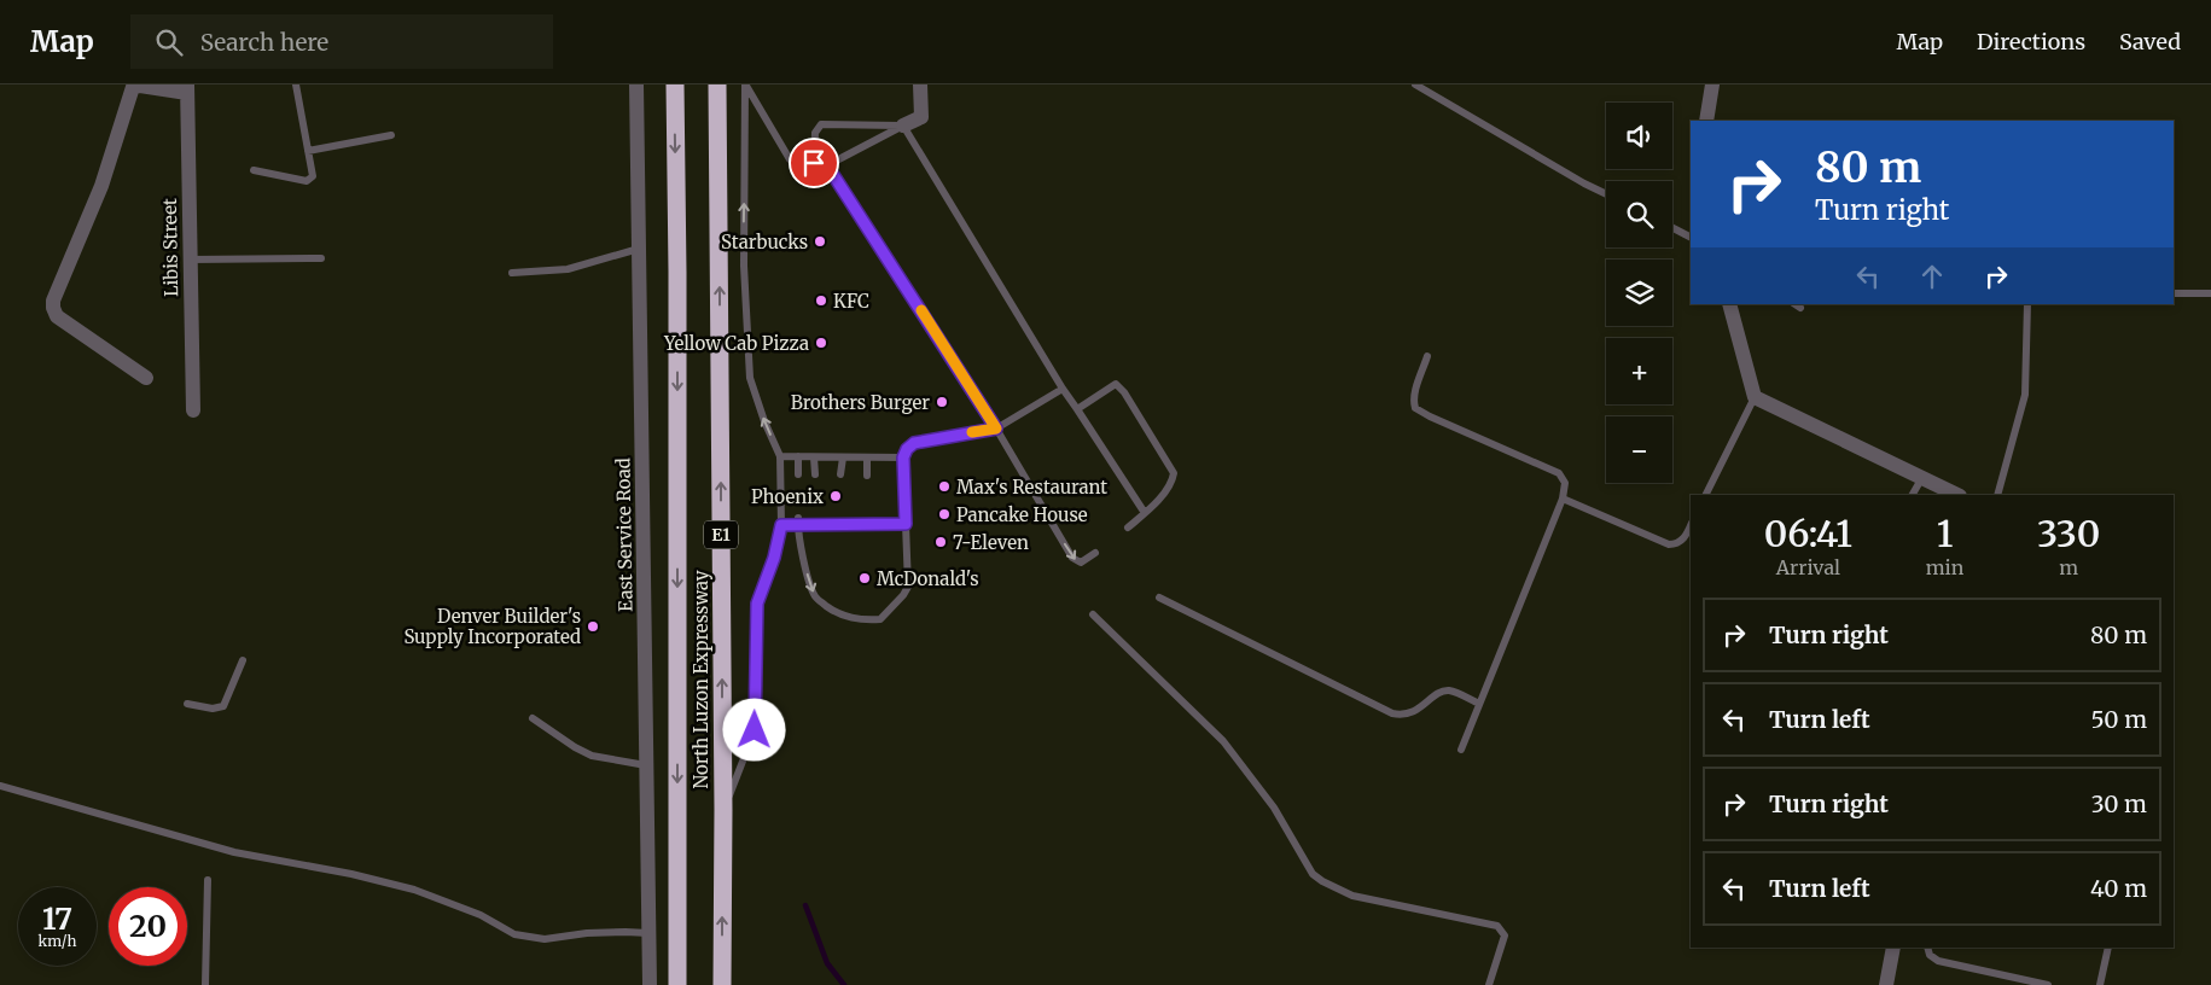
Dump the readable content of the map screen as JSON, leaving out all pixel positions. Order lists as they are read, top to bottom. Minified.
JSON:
{"streets":{"highway":["E1","North Luzon Expressway"],"street":["Libis Street","East Service Road"]},"places":["Starbucks","KFC","Yellow Cab Pizza","Brothers Burger","Max's Restaurant","Phoenix","Pancake House","7-Eleven","McDonald's","Denver Builder's Supply Incorporated"],"page":{"header":"Map","search":"Search here","nav":["Map","Directions","Saved"],"map_buttons":["+","−"],"turn":["80 m","Turn right"],"eta":["06:41","Arrival","1","min","330","m"],"list":[{"name":"Turn right","value":"80 m"},{"name":"Turn left","value":"50 m"},{"name":"Turn right","value":"30 m"},{"name":"Turn left","value":"40 m"}],"speed":"17 km/h","limit":"20"}}
